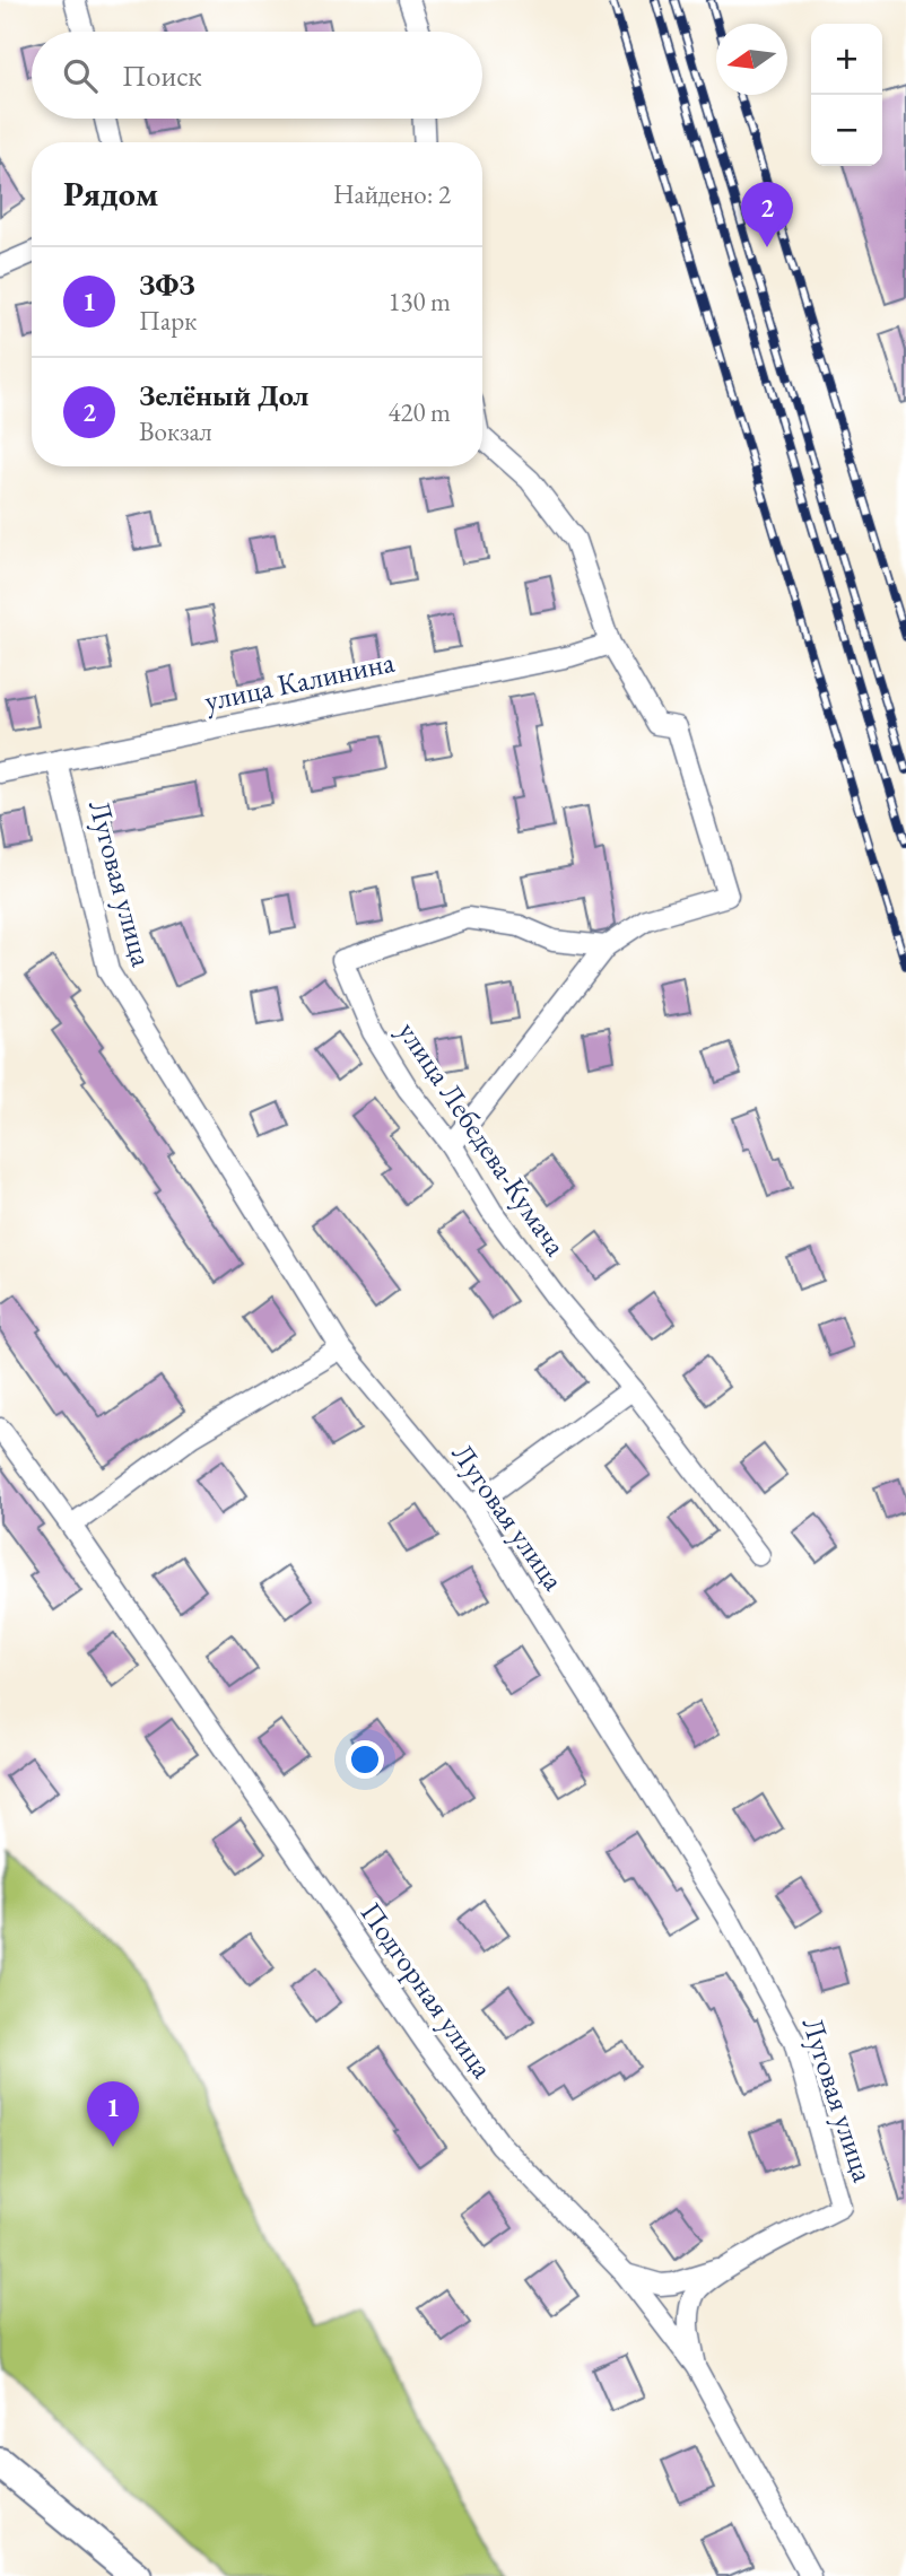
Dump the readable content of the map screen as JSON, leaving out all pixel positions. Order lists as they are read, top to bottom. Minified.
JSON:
{"streets":{"street":["улица Калинина","Луговая улица","улица Лебедева-Кумача","Подгорная улица"]},"crossings":[["улица Калинина","Луговая улица"],["Луговая улица","Подгорная улица"]],"north":"left","page":{"map_buttons":["+","−"],"search":"Поиск","heading":["Рядом","Найдено: 2"],"pins":["2","1"],"list":[{"mark":"1","name":"ЗФЗ","note":"Парк","value":"130 m"},{"mark":"2","name":"Зелёный Дол","note":"Вокзал","value":"420 m"}]}}
